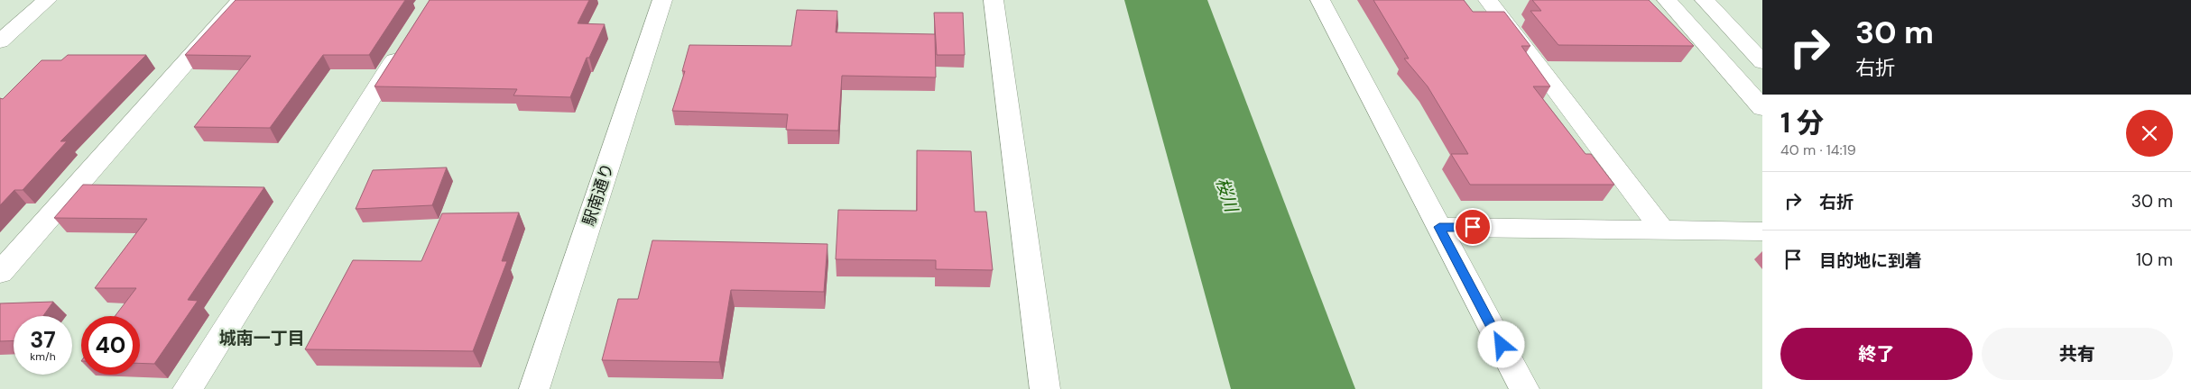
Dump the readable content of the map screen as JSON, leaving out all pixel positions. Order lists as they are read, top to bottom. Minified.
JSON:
{"streets":{"street":["駅南通り"]},"districts":["城南一丁目"],"water":["桜川"],"page":{"turn":["30 m","右折"],"heading":["1 分","40 m · 14:19"],"list":[{"name":"右折","value":"30 m"},{"name":"目的地に到着","value":"10 m"}],"speed":"37 km/h","limit":"40","buttons":["終了","共有"]}}
